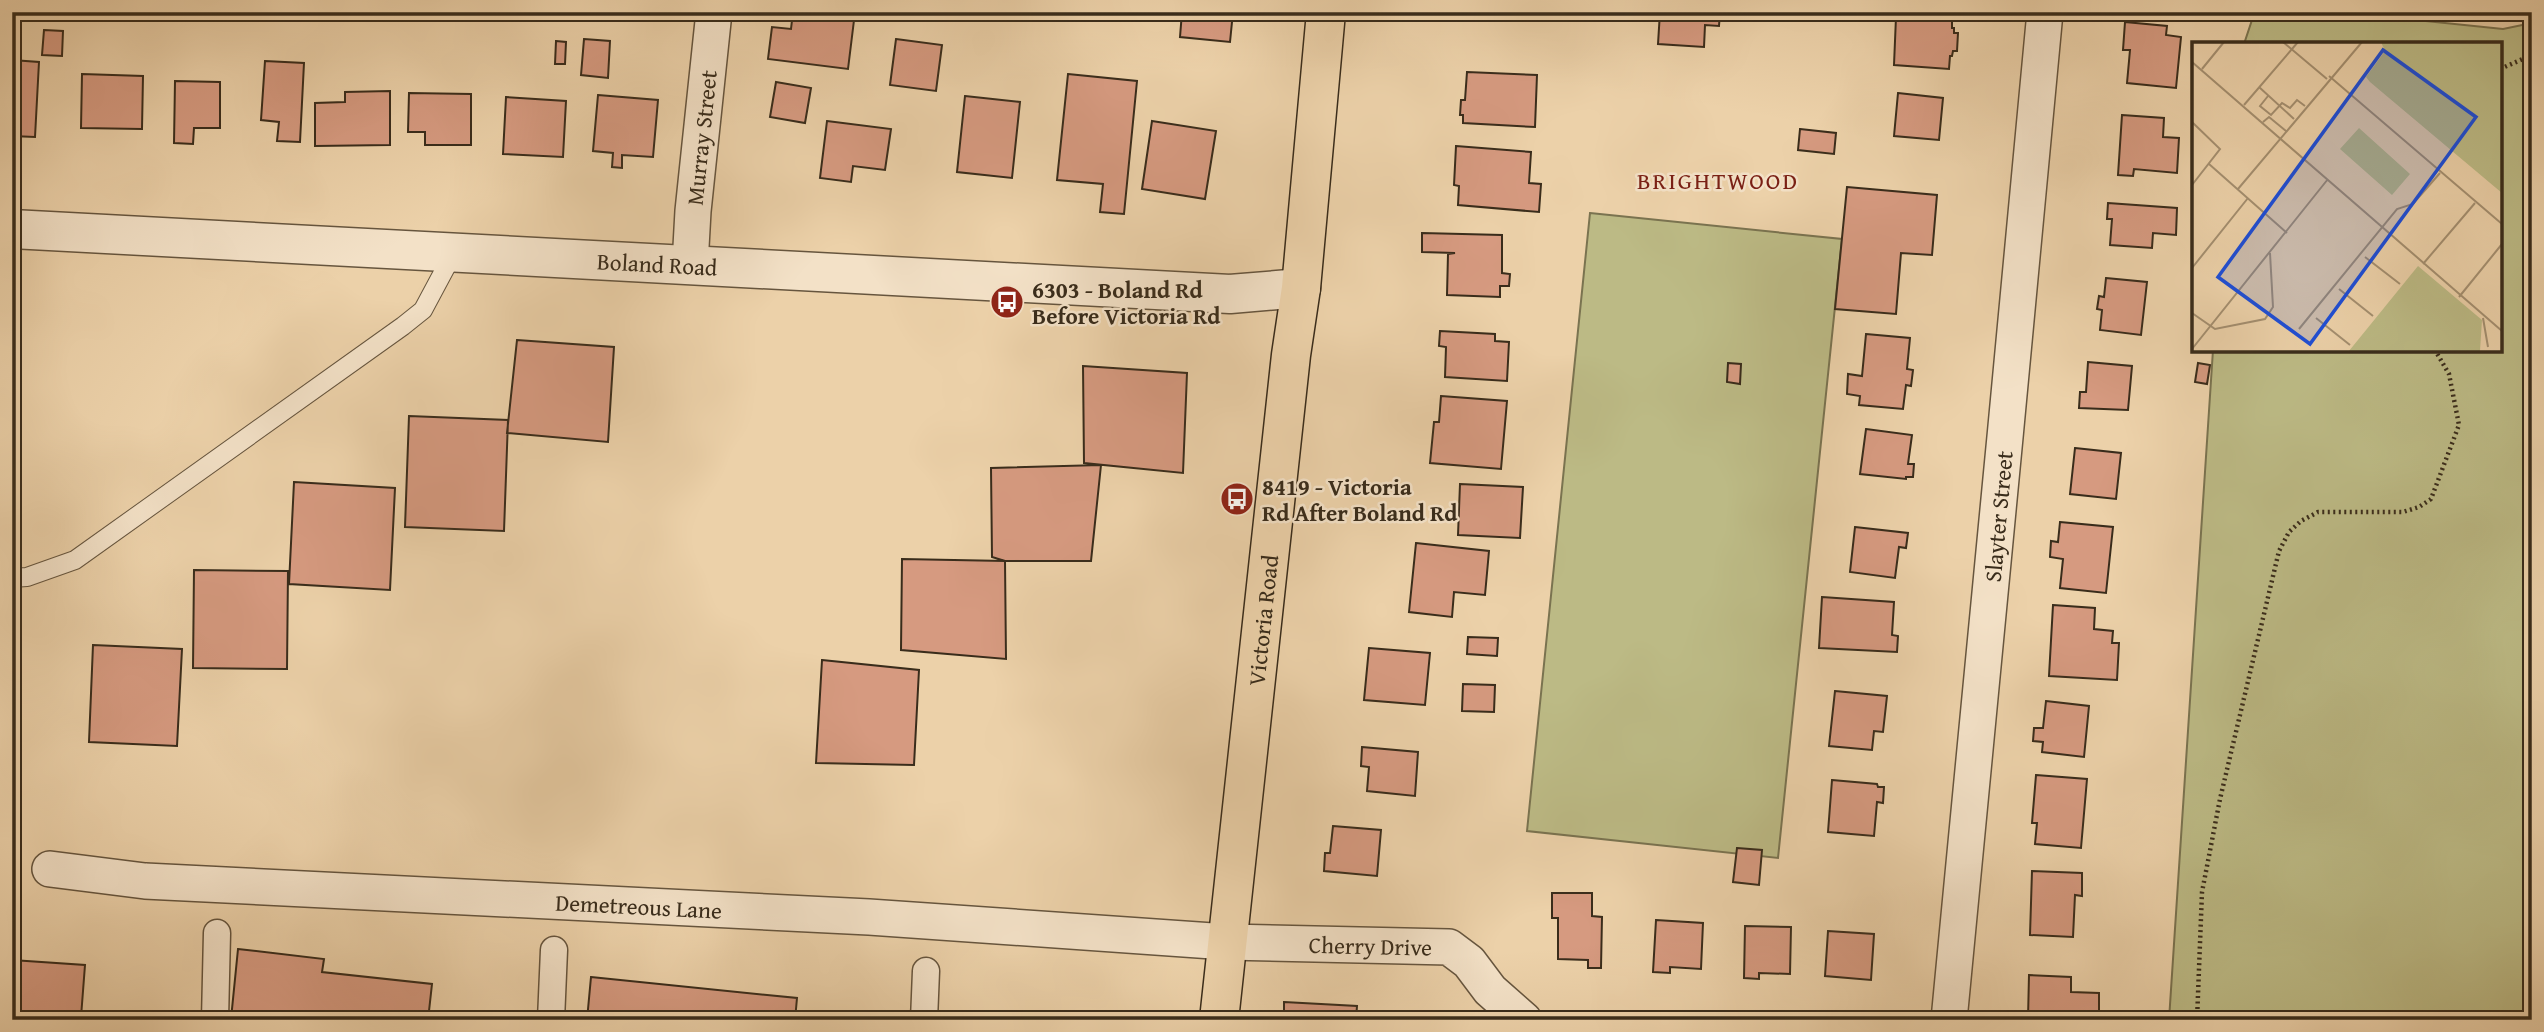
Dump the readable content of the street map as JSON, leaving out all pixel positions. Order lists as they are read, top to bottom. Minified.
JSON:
{"streets":{"main road":["Victoria Road"],"street":["Murray Street","Boland Road","Slayter Street","Demetreous Lane","Cherry Drive"]},"crossings":[["Murray Street","Boland Road"],["Boland Road","Victoria Road"],["Victoria Road","Demetreous Lane"],["Victoria Road","Cherry Drive"],["Demetreous Lane","Cherry Drive"]],"districts":["BRIGHTWOOD"],"places":{"bus stop":["6303 - Boland Rd Before Victoria Rd","8419 - Victoria Rd After Boland Rd"]}}
